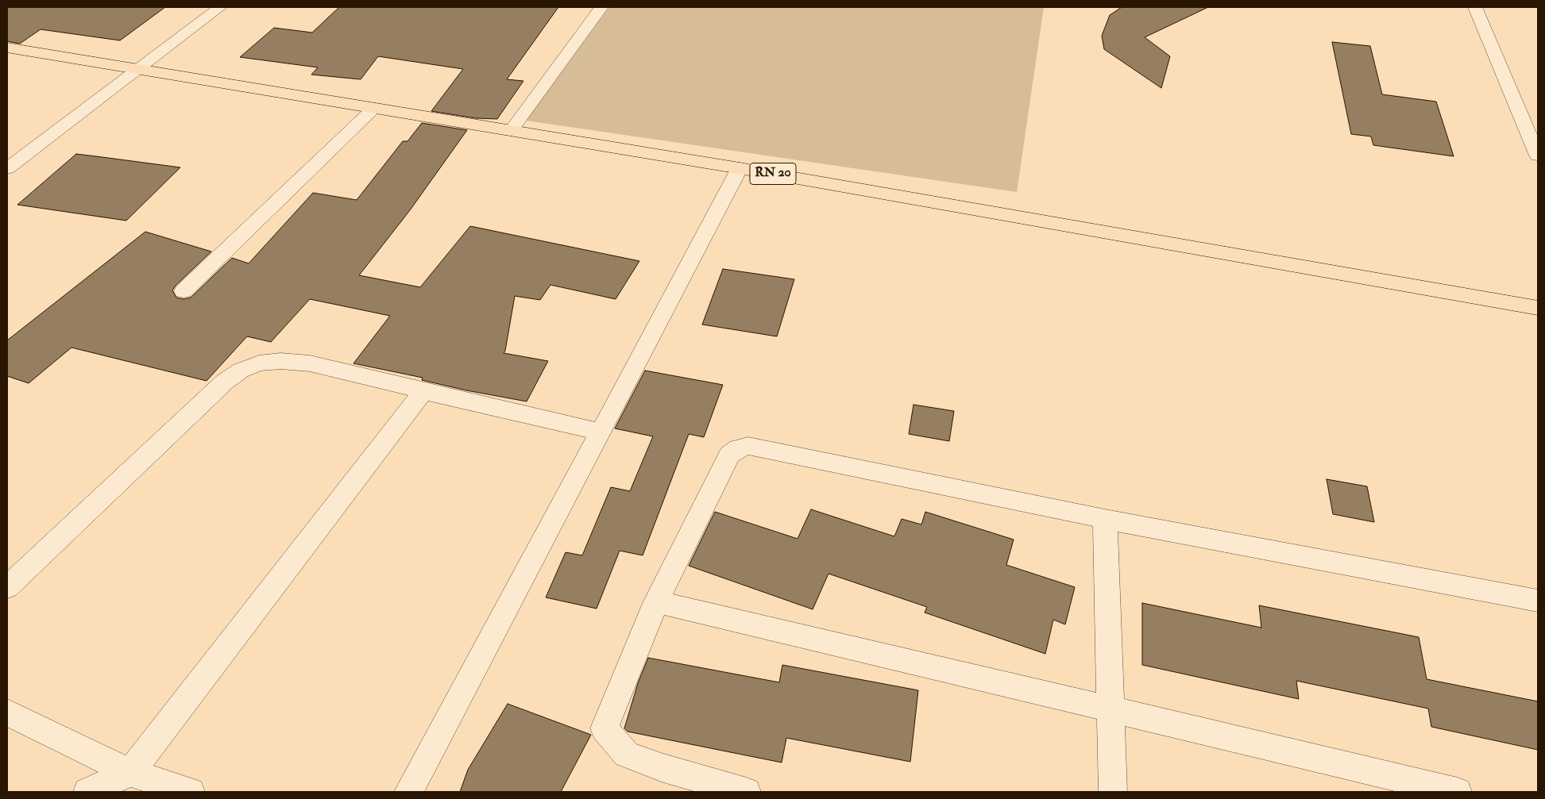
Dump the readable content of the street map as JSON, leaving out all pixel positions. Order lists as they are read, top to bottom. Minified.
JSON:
{"streets":{"highway":["RN 20"]}}
